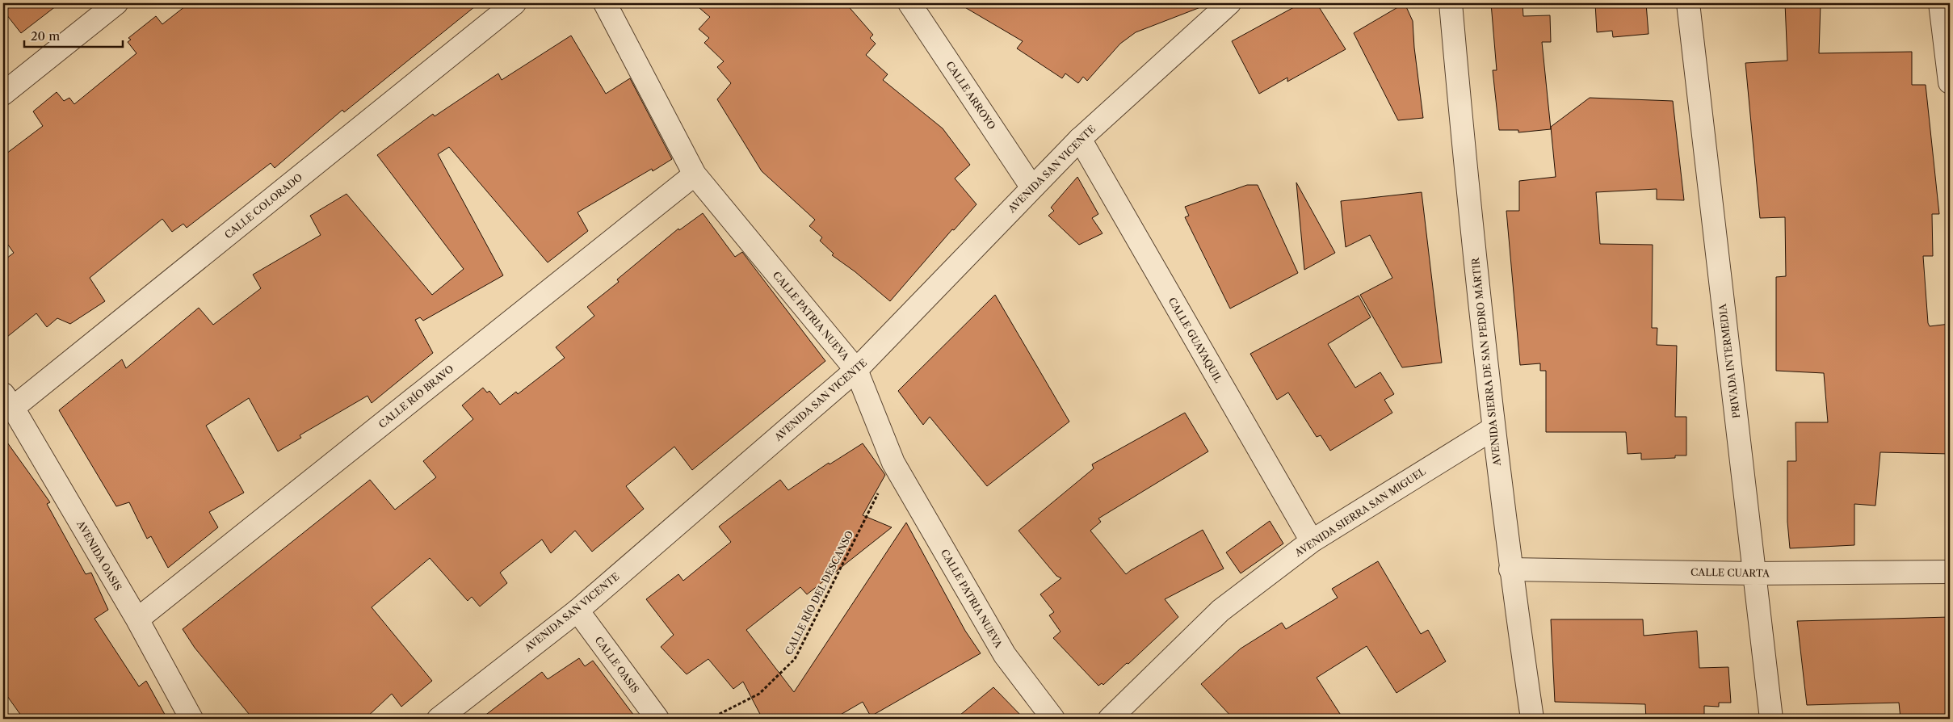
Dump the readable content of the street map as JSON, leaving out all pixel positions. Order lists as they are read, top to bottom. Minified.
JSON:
{"streets":{"street":["CALLE ARROYO","AVENIDA SAN VICENTE","CALLE COLORADO","CALLE PATRIA NUEVA","CALLE GUAYAQUIL","PRIVADA INTERMEDIA","AVENIDA SIERRA DE SAN PEDRO MÁRTIR","CALLE RÍO BRAVO","AVENIDA SIERRA SAN MIGUEL","AVENIDA OASIS","CALLE CUARTA","CALLE OASIS"],"path":["CALLE RÍO DEL DESCANSO"]},"crossings":[["CALLE ARROYO","AVENIDA SAN VICENTE"],["AVENIDA SAN VICENTE","CALLE PATRIA NUEVA"],["AVENIDA SAN VICENTE","CALLE GUAYAQUIL"],["AVENIDA SAN VICENTE","CALLE OASIS"],["CALLE COLORADO","AVENIDA OASIS"],["CALLE PATRIA NUEVA","CALLE RÍO BRAVO"],["CALLE PATRIA NUEVA","CALLE RÍO DEL DESCANSO"],["CALLE GUAYAQUIL","AVENIDA SIERRA SAN MIGUEL"],["PRIVADA INTERMEDIA","CALLE CUARTA"],["AVENIDA SIERRA DE SAN PEDRO MÁRTIR","AVENIDA SIERRA SAN MIGUEL"],["AVENIDA SIERRA DE SAN PEDRO MÁRTIR","CALLE CUARTA"],["CALLE RÍO BRAVO","AVENIDA OASIS"]],"scale_bar":"20 m"}
